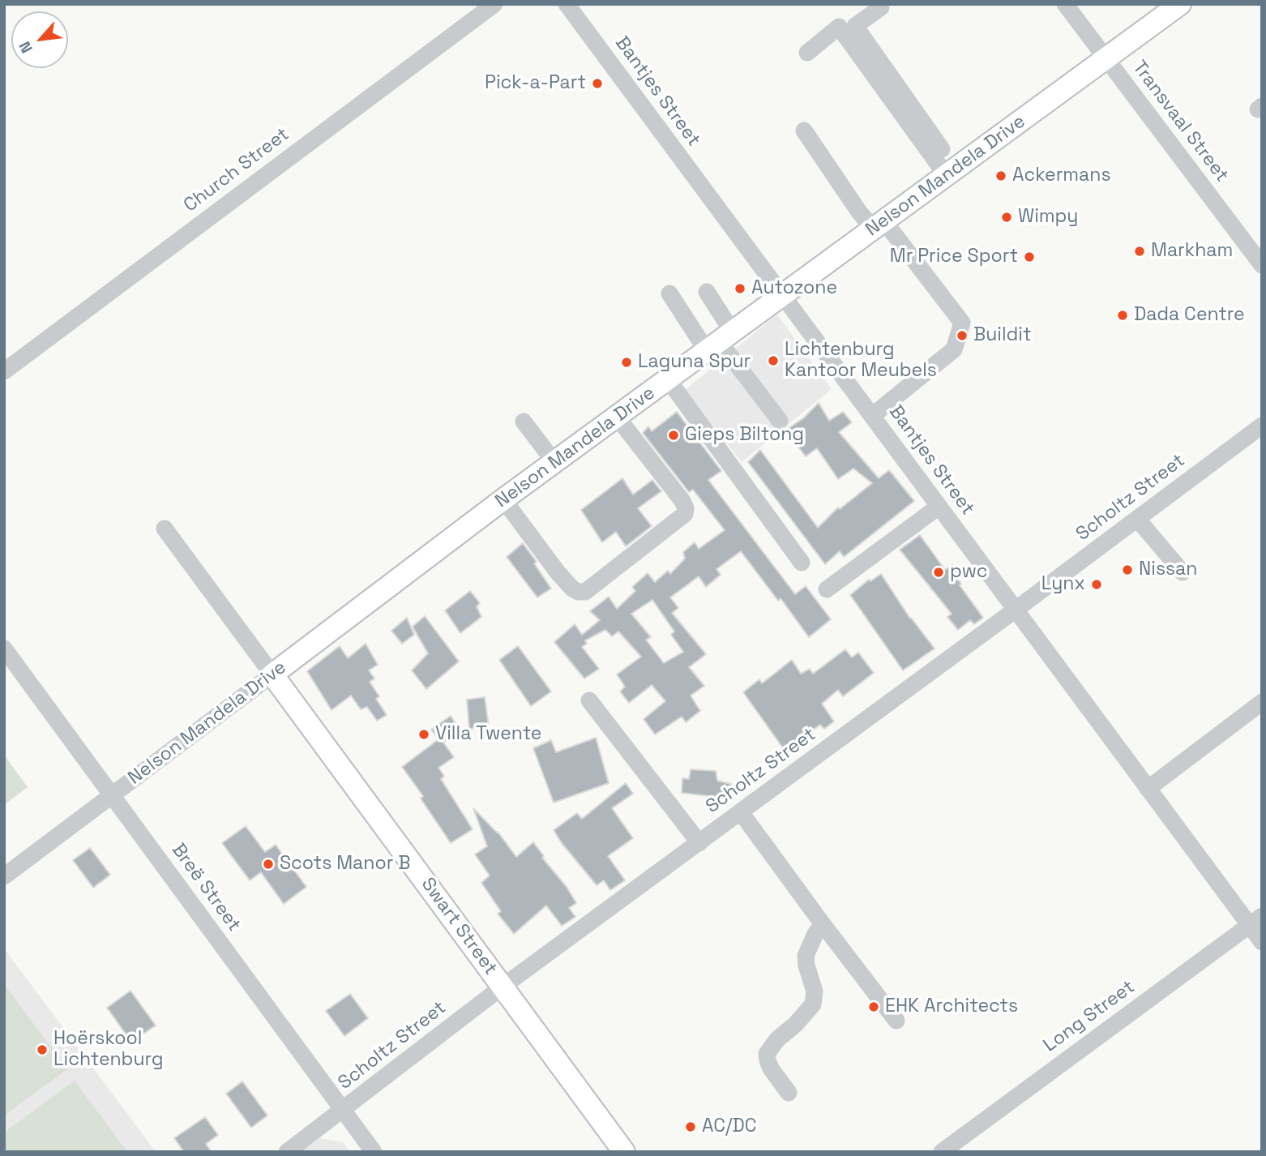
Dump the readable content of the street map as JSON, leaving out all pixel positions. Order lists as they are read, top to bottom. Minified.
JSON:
{"streets":{"main road":["Nelson Mandela Drive","Swart Street"],"street":["Bantjes Street","Transvaal Street","Church Street","Scholtz Street","Breë Street","Long Street"]},"crossings":[["Bantjes Street","Nelson Mandela Drive"],["Bantjes Street","Scholtz Street"],["Bantjes Street","Long Street"],["Transvaal Street","Nelson Mandela Drive"],["Nelson Mandela Drive","Breë Street"],["Nelson Mandela Drive","Swart Street"],["Scholtz Street","Breë Street"],["Scholtz Street","Swart Street"]],"places":["Pick-a-Part","Ackermans","Wimpy","Markham","Mr Price Sport","Autozone","Dada Centre","Buildit","Lichtenburg Kantoor Meubels","Laguna Spur","Gieps Biltong","Nissan","pwc","Lynx","Villa Twente","Scots Manor B","EHK Architects","Hoërskool Lichtenburg","AC/DC"],"north":"bottom left"}
